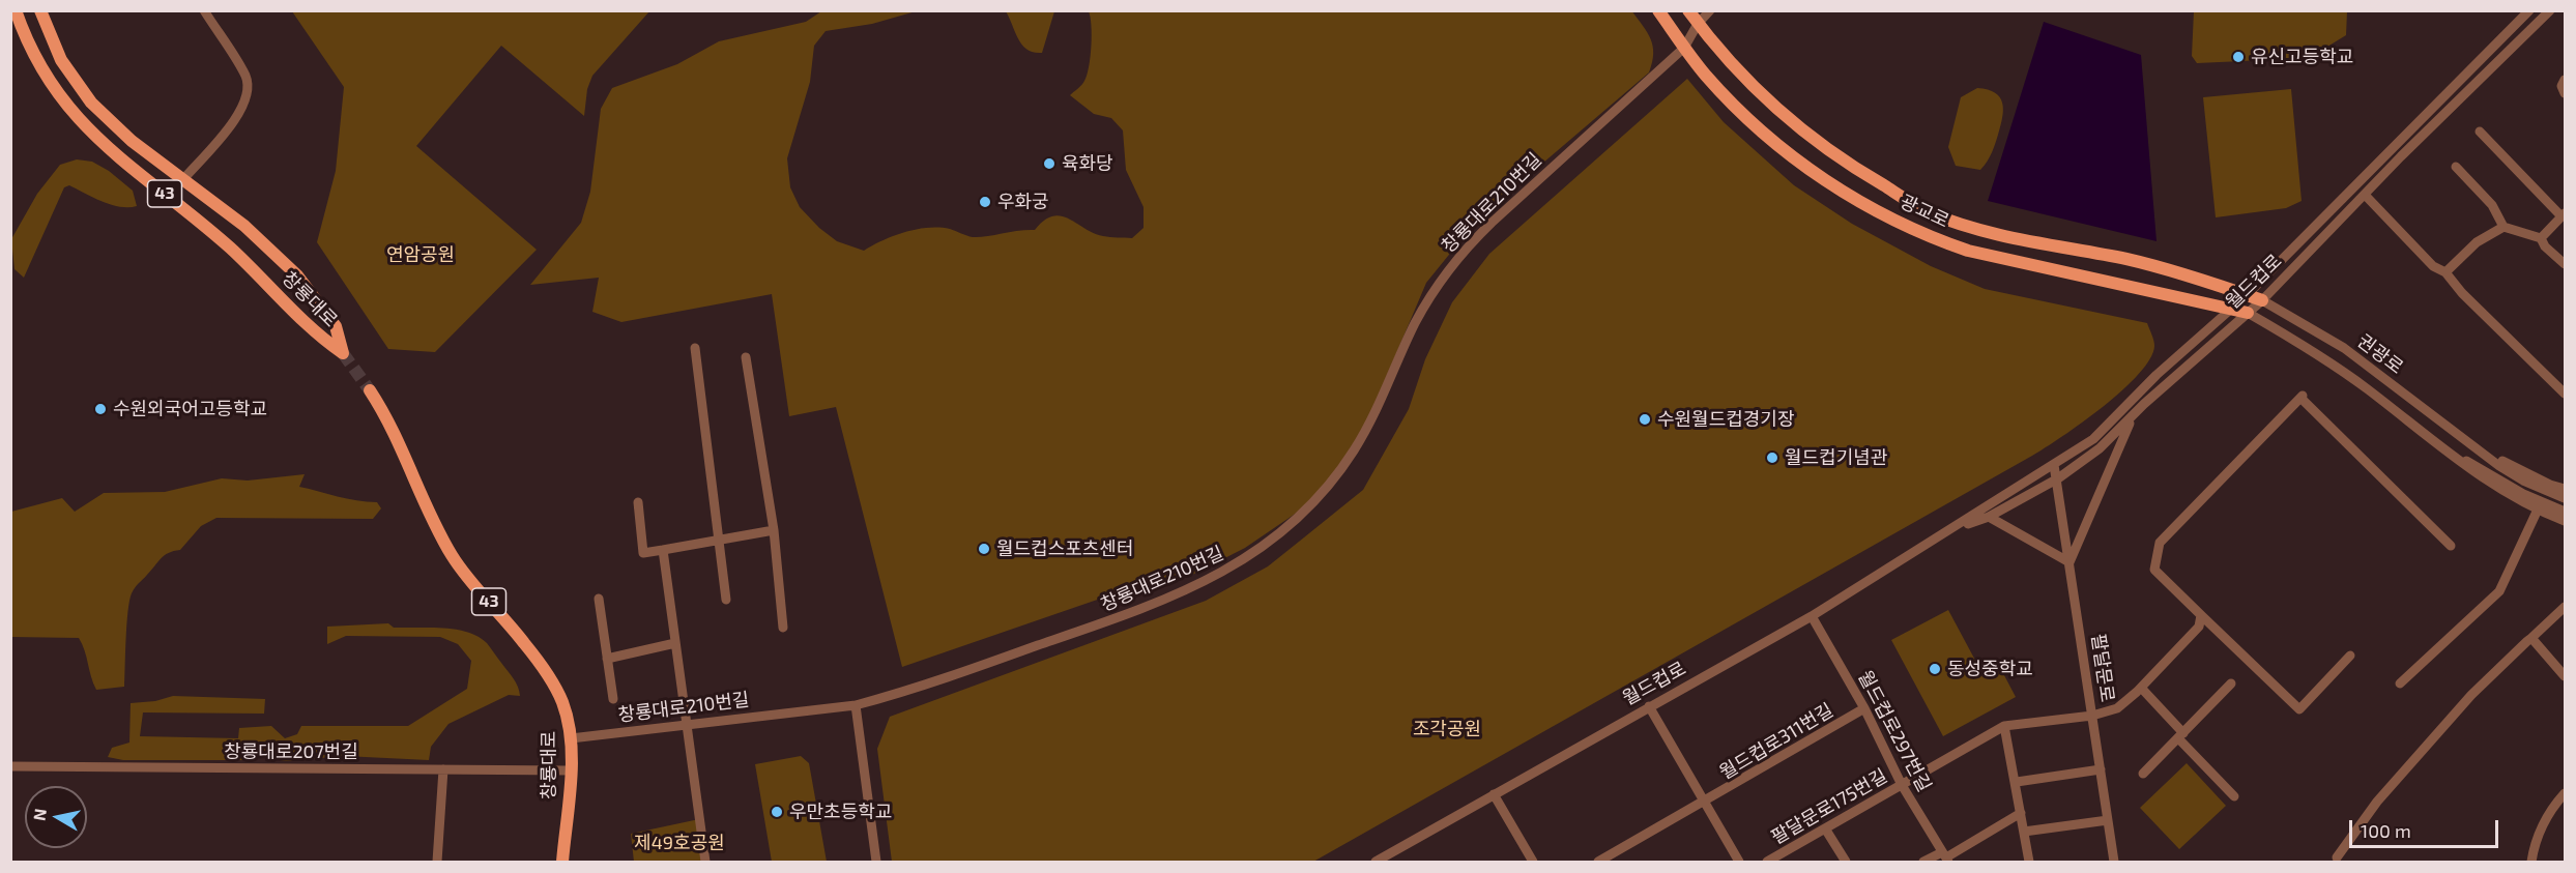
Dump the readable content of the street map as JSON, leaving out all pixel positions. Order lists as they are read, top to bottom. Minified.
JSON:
{"streets":{"main road":["43","광교로","창룡대로"],"street":["창룡대로210번길","월드컵로","권광로","팔달문로","월드컵로297번길","월드컵로311번길","창룡대로207번길","팔달문로175번길"]},"crossings":[["창룡대로210번길","광교로"],["창룡대로210번길","창룡대로"],["광교로","월드컵로"],["광교로","권광로"],["월드컵로","권광로"],["월드컵로","팔달문로"],["월드컵로","월드컵로297번길"],["창룡대로","창룡대로207번길"],["팔달문로","팔달문로175번길"],["월드컵로297번길","월드컵로311번길"],["월드컵로297번길","팔달문로175번길"]],"parks":["연암공원","조각공원","제49호공원"],"places":["유신고등학교","육화당","우화궁","수원외국어고등학교","수원월드컵경기장","월드컵기념관","월드컵스포츠센터","동성중학교","우만초등학교"],"scale_bar":"100 m","north":"left"}
